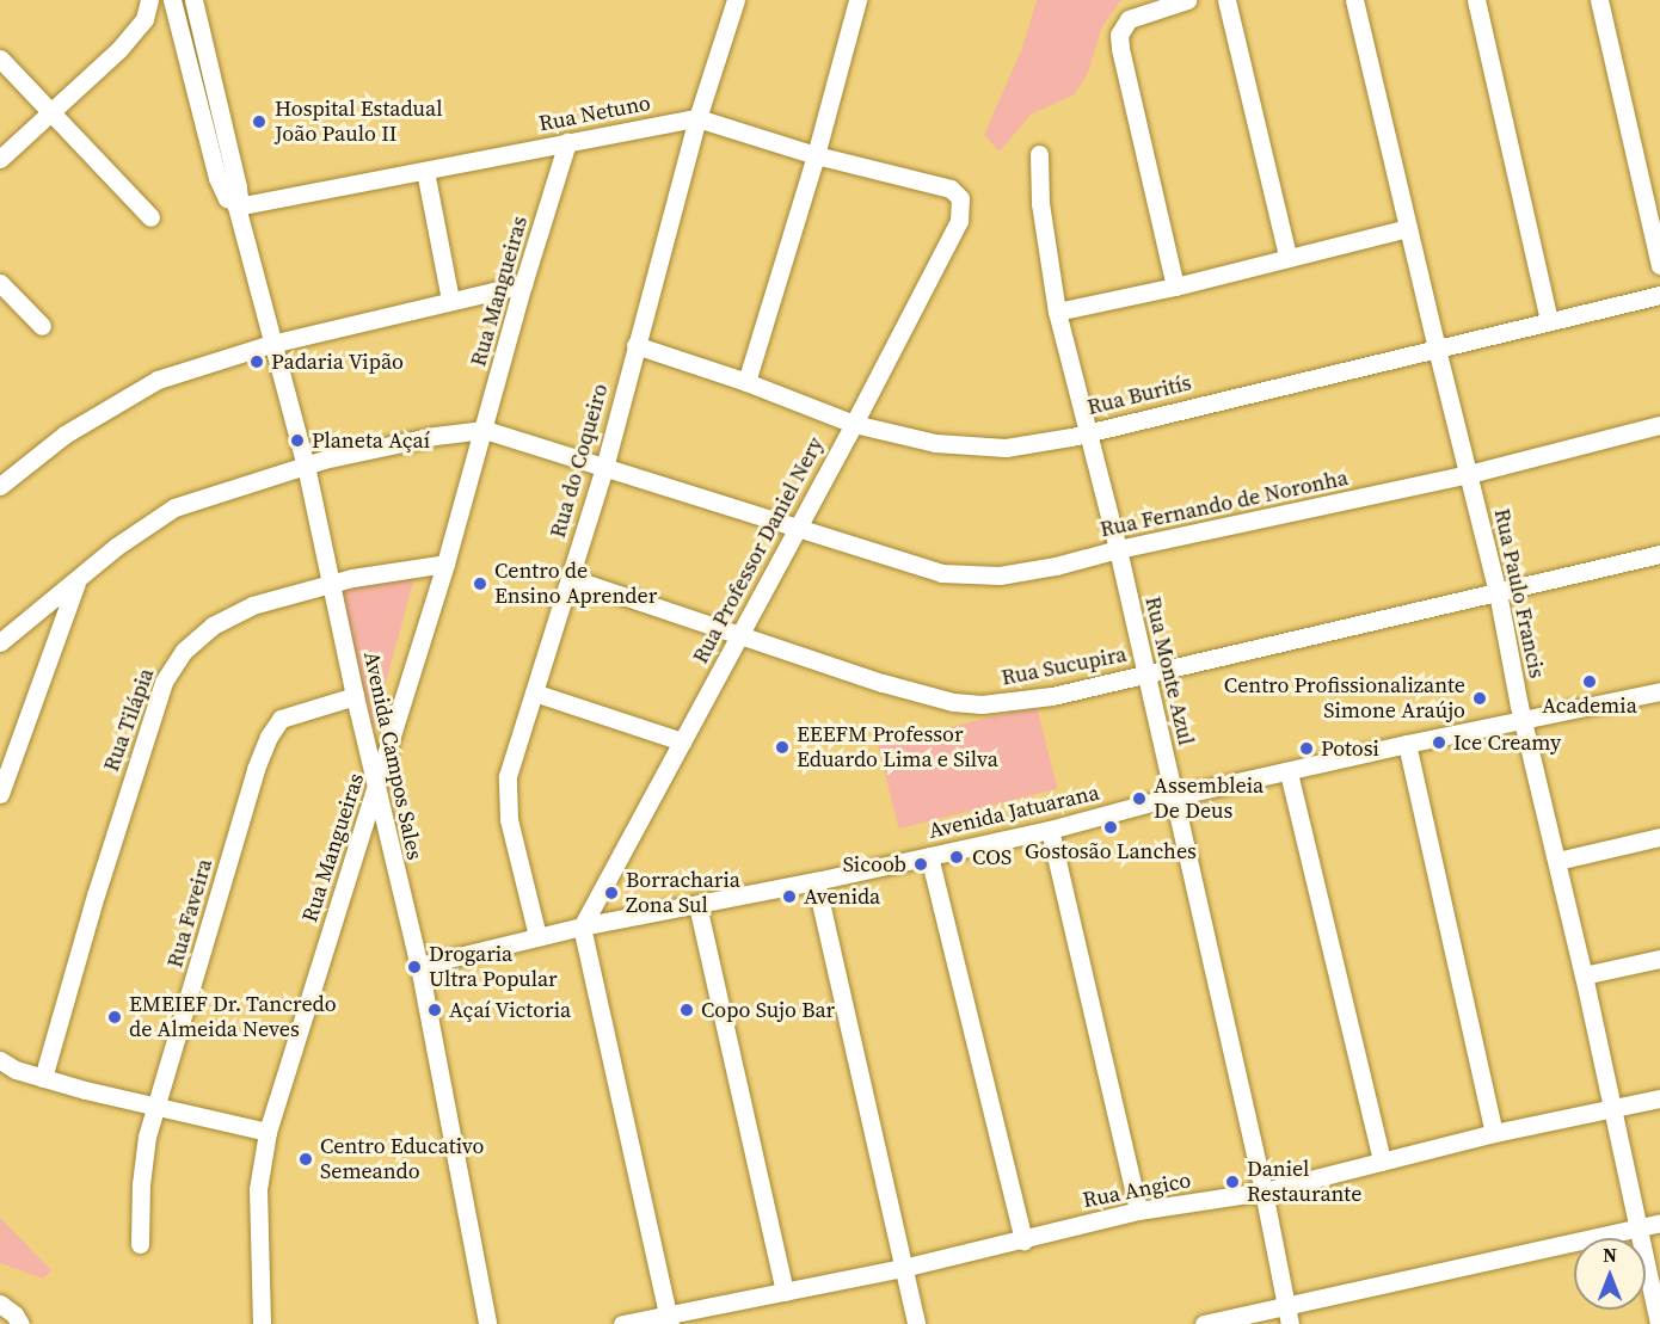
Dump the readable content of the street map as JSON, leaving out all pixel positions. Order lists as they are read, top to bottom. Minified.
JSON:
{"streets":{"street":["Rua Netuno","Rua Mangueiras","Rua Buritís","Rua do Coqueiro","Rua Fernando de Noronha","Rua Professor Daniel Nery","Rua Paulo Francis","Rua Sucupira","Rua Monte Azul","Rua Tilápia","Avenida Campos Sales","Avenida Jatuarana","Rua Faveira","Rua Angico"]},"crossings":[["Rua Netuno","Rua Mangueiras"],["Rua Netuno","Rua do Coqueiro"],["Rua Netuno","Rua Professor Daniel Nery"],["Rua Netuno","Avenida Campos Sales"],["Rua Mangueiras","Rua Fernando de Noronha"],["Rua Mangueiras","Rua Tilápia"],["Rua Mangueiras","Avenida Campos Sales"],["Rua Buritís","Rua do Coqueiro"],["Rua Buritís","Rua Professor Daniel Nery"],["Rua Buritís","Rua Paulo Francis"],["Rua Buritís","Rua Monte Azul"],["Rua do Coqueiro","Rua Fernando de Noronha"],["Rua do Coqueiro","Rua Sucupira"],["Rua do Coqueiro","Avenida Jatuarana"],["Rua Fernando de Noronha","Rua Professor Daniel Nery"],["Rua Fernando de Noronha","Rua Paulo Francis"],["Rua Fernando de Noronha","Rua Monte Azul"],["Rua Professor Daniel Nery","Rua Sucupira"],["Rua Professor Daniel Nery","Avenida Jatuarana"],["Rua Paulo Francis","Rua Sucupira"],["Rua Paulo Francis","Avenida Jatuarana"],["Rua Paulo Francis","Rua Angico"],["Rua Sucupira","Rua Monte Azul"],["Rua Monte Azul","Avenida Jatuarana"],["Rua Monte Azul","Rua Angico"],["Rua Tilápia","Avenida Campos Sales"],["Avenida Campos Sales","Avenida Jatuarana"],["Avenida Campos Sales","Rua Faveira"]],"places":["Hospital Estadual João Paulo II","Padaria Vipão","Planeta Açaí","Centro de Ensino Aprender","Academia","Centro Profissionalizante Simone Araújo","Ice Creamy","EEEFM Professor Eduardo Lima e Silva","Potosi","Assembleia De Deus","Gostosão Lanches","COS","Sicoob","Borracharia Zona Sul","Avenida","Drogaria Ultra Popular","Açaí Victoria","Copo Sujo Bar","EMEIEF Dr. Tancredo de Almeida Neves","Centro Educativo Semeando","Daniel Restaurante"],"north":"top"}
